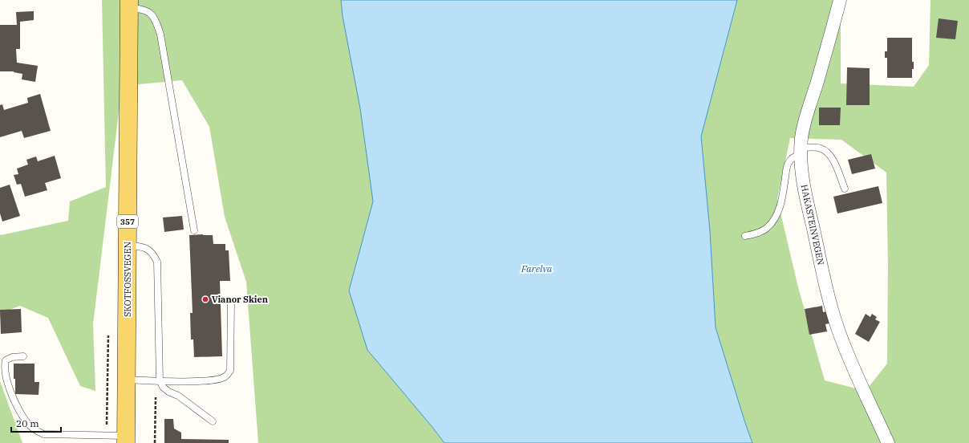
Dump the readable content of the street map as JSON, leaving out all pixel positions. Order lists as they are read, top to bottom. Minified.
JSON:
{"streets":{"main road":["357","SKOTFOSSVEGEN"],"street":["HAKASTEINVEGEN"]},"water":["Farelva"],"places":["Vianor Skien"],"scale_bar":"20 m"}
